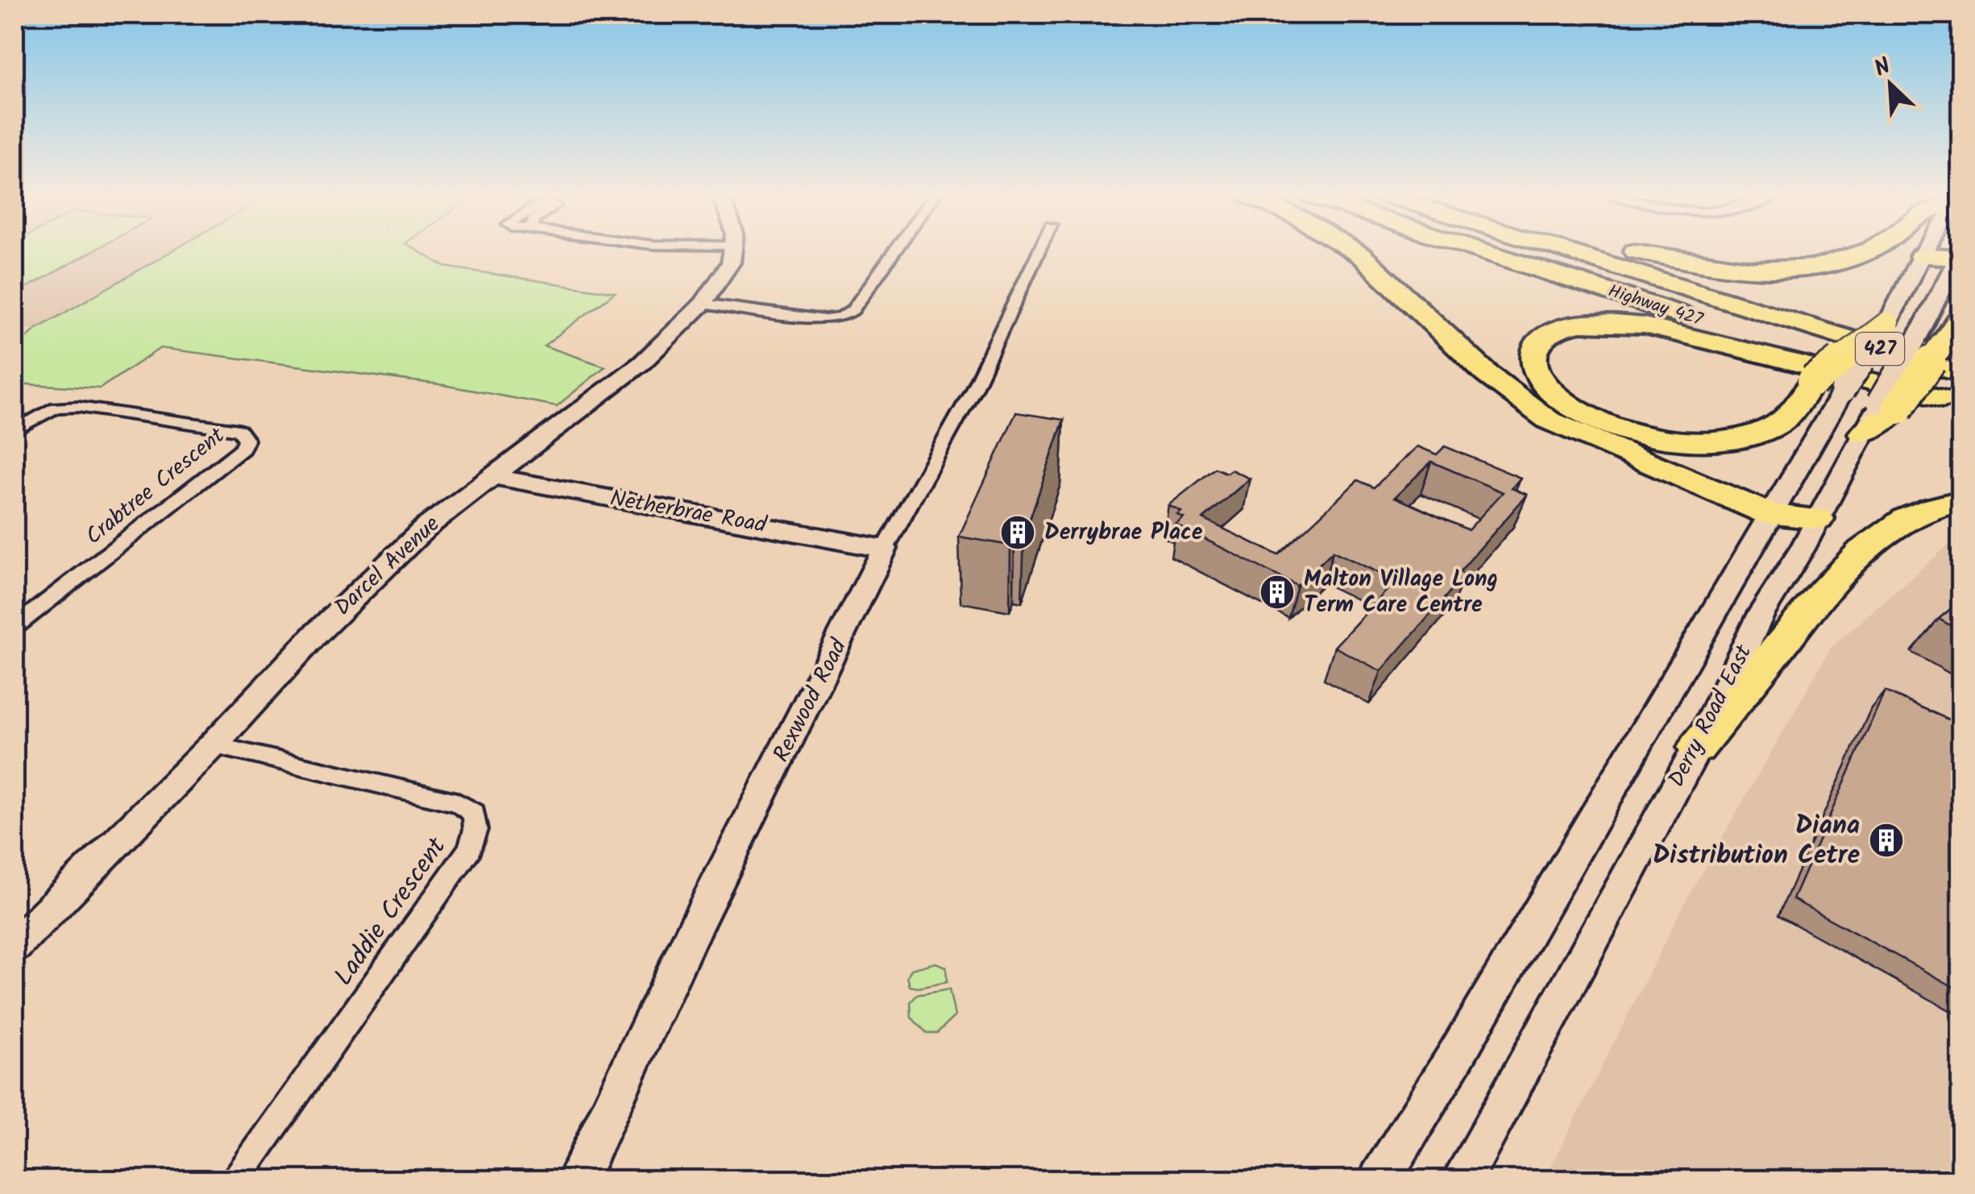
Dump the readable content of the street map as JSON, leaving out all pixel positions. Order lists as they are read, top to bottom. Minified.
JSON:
{"streets":{"highway":["Highway 427","427"],"main road":["Netherbrae Road","Darcel Avenue","Rexwood Road","Derry Road East"],"street":["Crabtree Crescent","Laddie Crescent"]},"crossings":[["Netherbrae Road","Darcel Avenue"],["Netherbrae Road","Rexwood Road"],["Darcel Avenue","Laddie Crescent"]],"places":{"building":["Derrybrae Place","Malton Village Long Term Care Centre","Diana Distribution Cetre"]},"north":"top left"}
